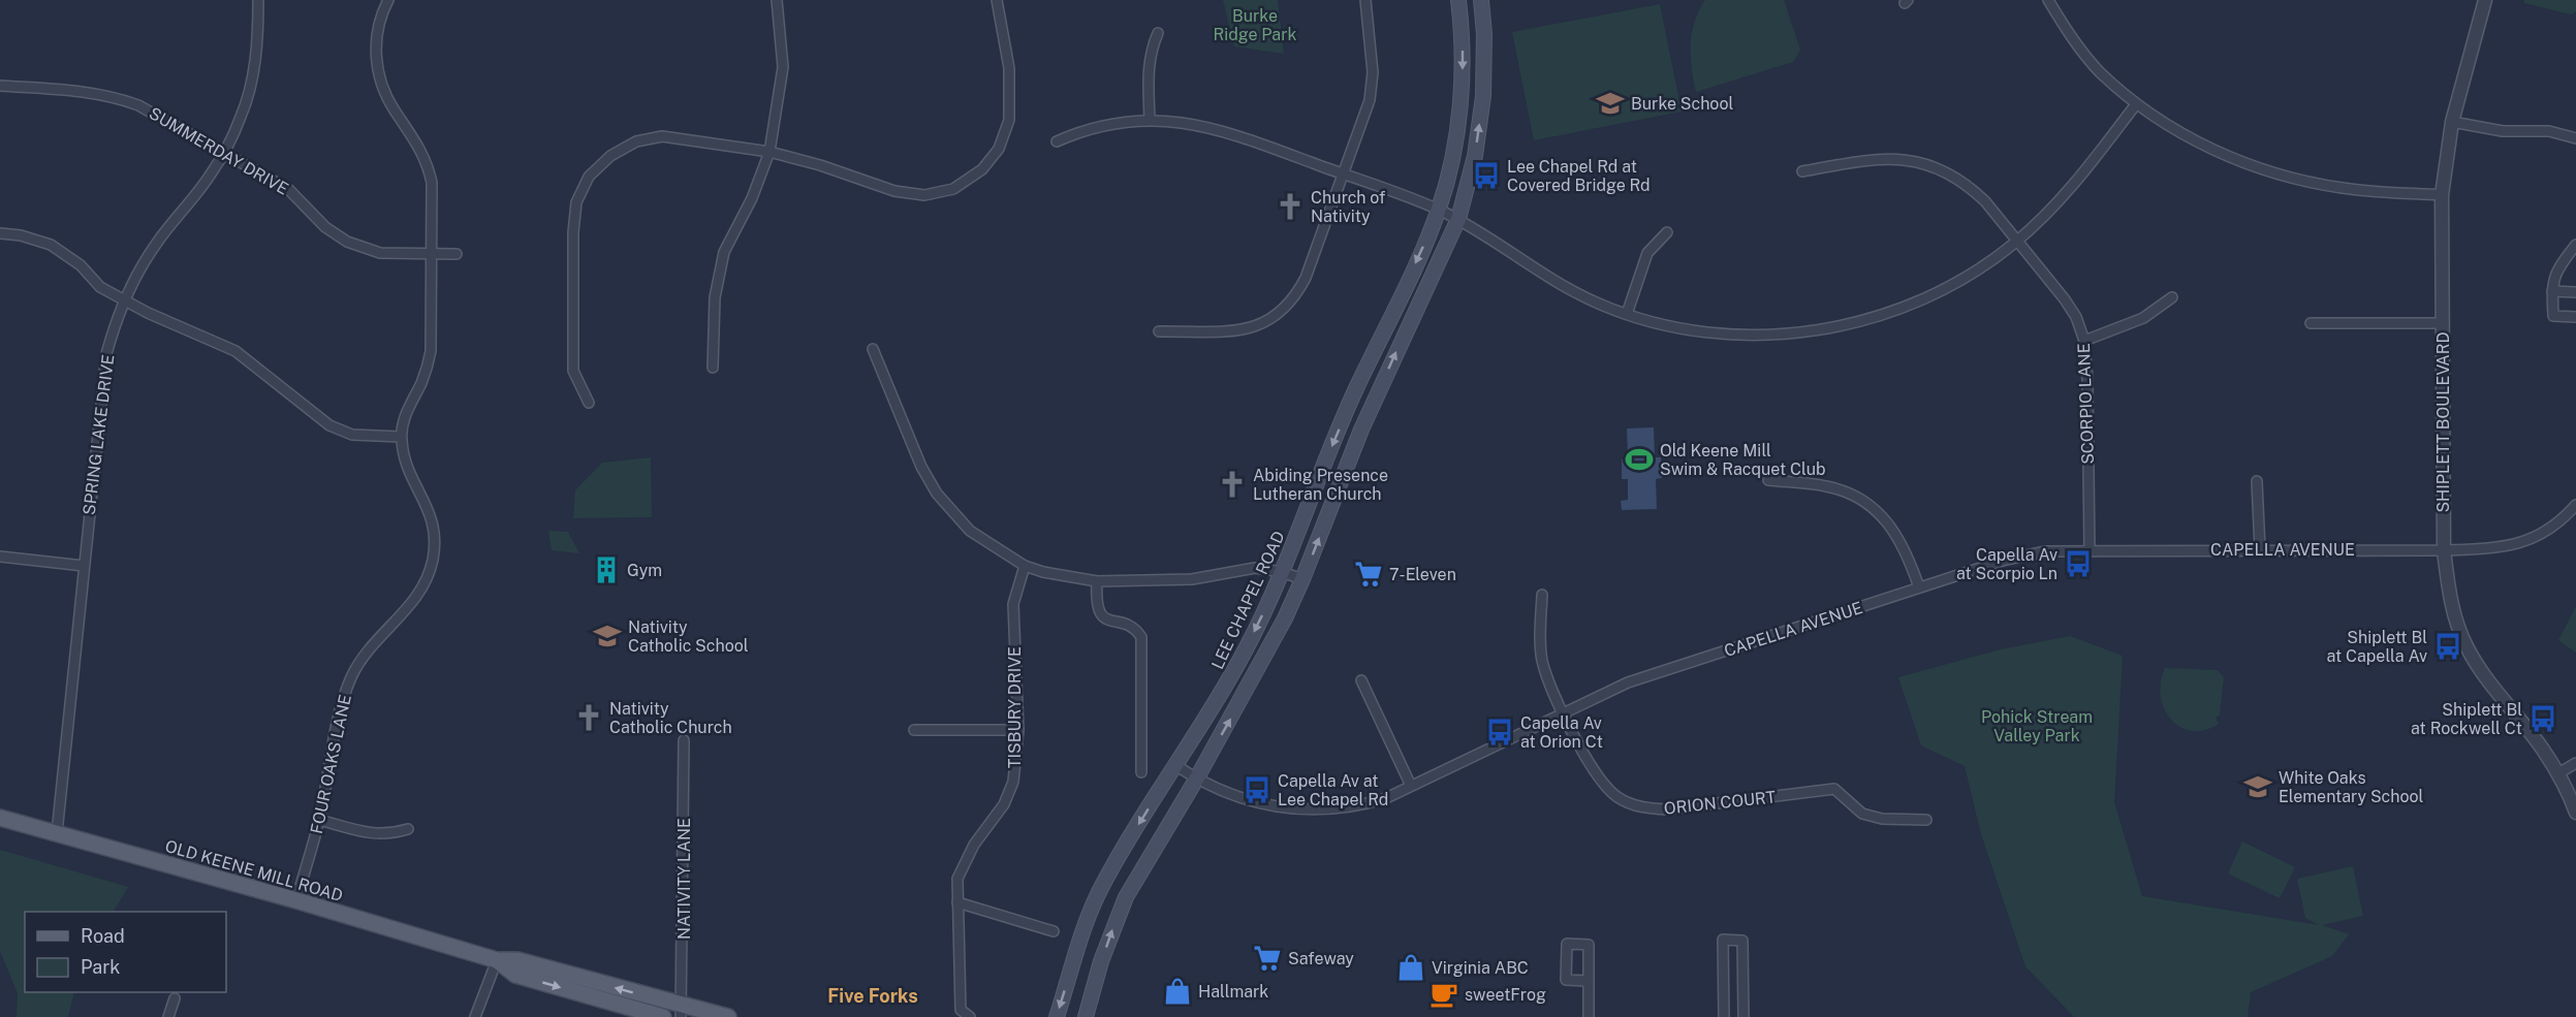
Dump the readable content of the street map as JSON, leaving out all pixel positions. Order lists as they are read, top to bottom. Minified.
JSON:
{"streets":{"main road":["LEE CHAPEL ROAD","OLD KEENE MILL ROAD"],"street":["SUMMERDAY DRIVE","SCORPIO LANE","SHIPLETT BOULEVARD","SPRING LAKE DRIVE","CAPELLA AVENUE","TISBURY DRIVE","FOUR OAKS LANE","ORION COURT","NATIVITY LANE"]},"crossings":[["SUMMERDAY DRIVE","SPRING LAKE DRIVE"],["SCORPIO LANE","CAPELLA AVENUE"],["SHIPLETT BOULEVARD","CAPELLA AVENUE"],["SPRING LAKE DRIVE","OLD KEENE MILL ROAD"],["CAPELLA AVENUE","LEE CHAPEL ROAD"],["CAPELLA AVENUE","ORION COURT"],["FOUR OAKS LANE","OLD KEENE MILL ROAD"],["OLD KEENE MILL ROAD","NATIVITY LANE"]],"districts":["Five Forks"],"parks":["Burke Ridge Park","Pohick Stream Valley Park"],"places":{"school or university":["Burke School","Nativity Catholic School","White Oaks Elementary School"],"bus stop":["Lee Chapel Rd at Covered Bridge Rd","Capella Av at Scorpio Ln","Shiplett Bl at Capella Av","Shiplett Bl at Rockwell Ct","Capella Av at Orion Ct","Capella Av at Lee Chapel Rd"],"church":["Church of Nativity","Abiding Presence Lutheran Church","Nativity Catholic Church"],"sports":["Old Keene Mill Swim & Racquet Club"],"building":["Gym"],"supermarket":["7-Eleven","Safeway"],"shop":["Virginia ABC","Hallmark"],"cafe":["sweetFrog"]},"legend":["Road","Park"]}
